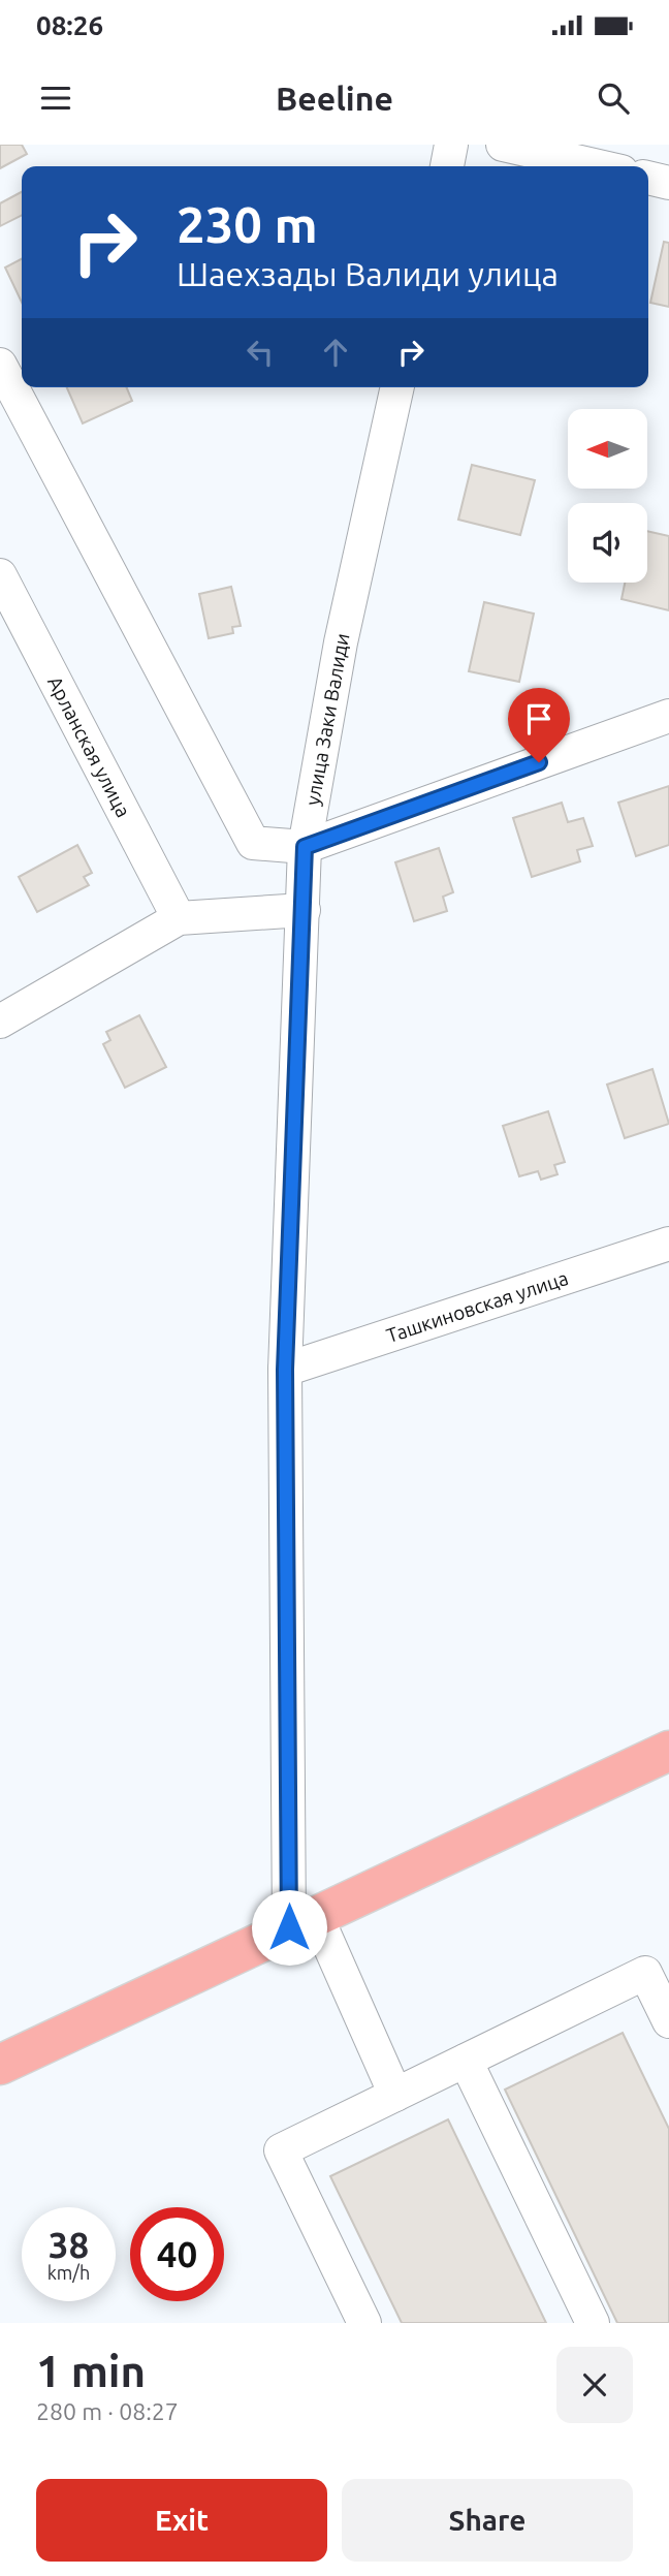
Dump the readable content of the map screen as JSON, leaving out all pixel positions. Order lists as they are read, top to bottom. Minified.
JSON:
{"streets":{"street":["улица Заки Валиди","Арланская улица","Ташкиновская улица"]},"crossings":[["улица Заки Валиди","Ташкиновская улица"]],"north":"left","page":{"status":"08:26","header":"Beeline","turn":["230 m","Шаехзады Валиди улица"],"speed":"38 km/h","limit":"40","heading":["1 min","280 m · 08:27"],"buttons":["Exit","Share"]}}
